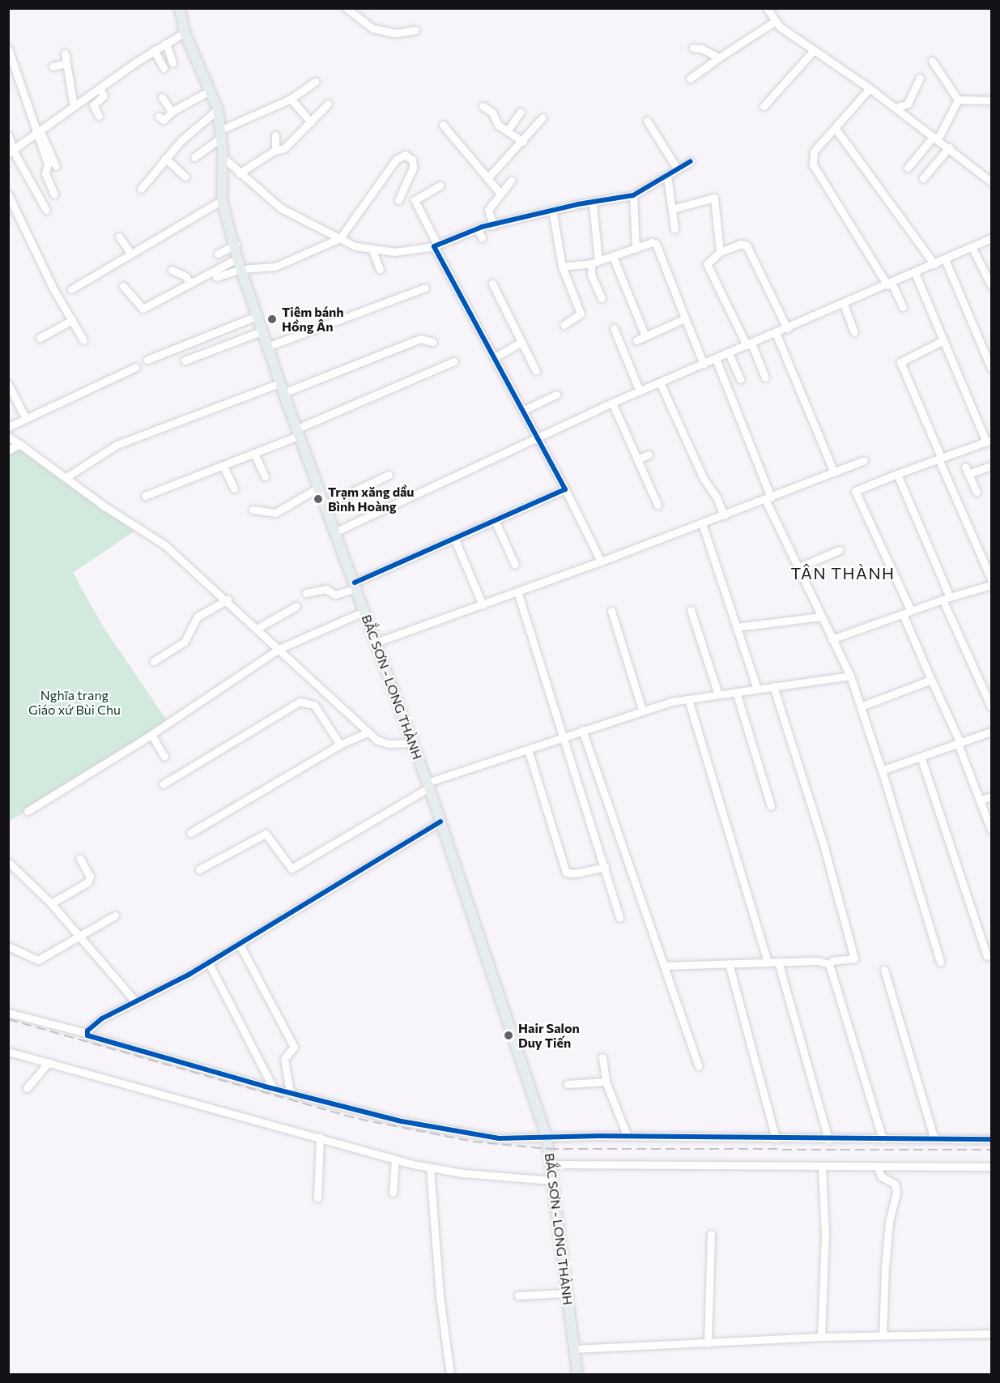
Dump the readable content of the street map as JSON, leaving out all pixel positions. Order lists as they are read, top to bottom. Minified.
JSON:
{"streets":{"main road":["BẮC SƠN - LONG THÀNH"]},"districts":["TÂN THÀNH"],"parks":["Nghĩa trang Giáo xứ Bùi Chu"],"places":["Tiệm bánh Hồng Ân","Trạm xăng dầu Bình Hoàng","Hair Salon Duy Tiến"]}
